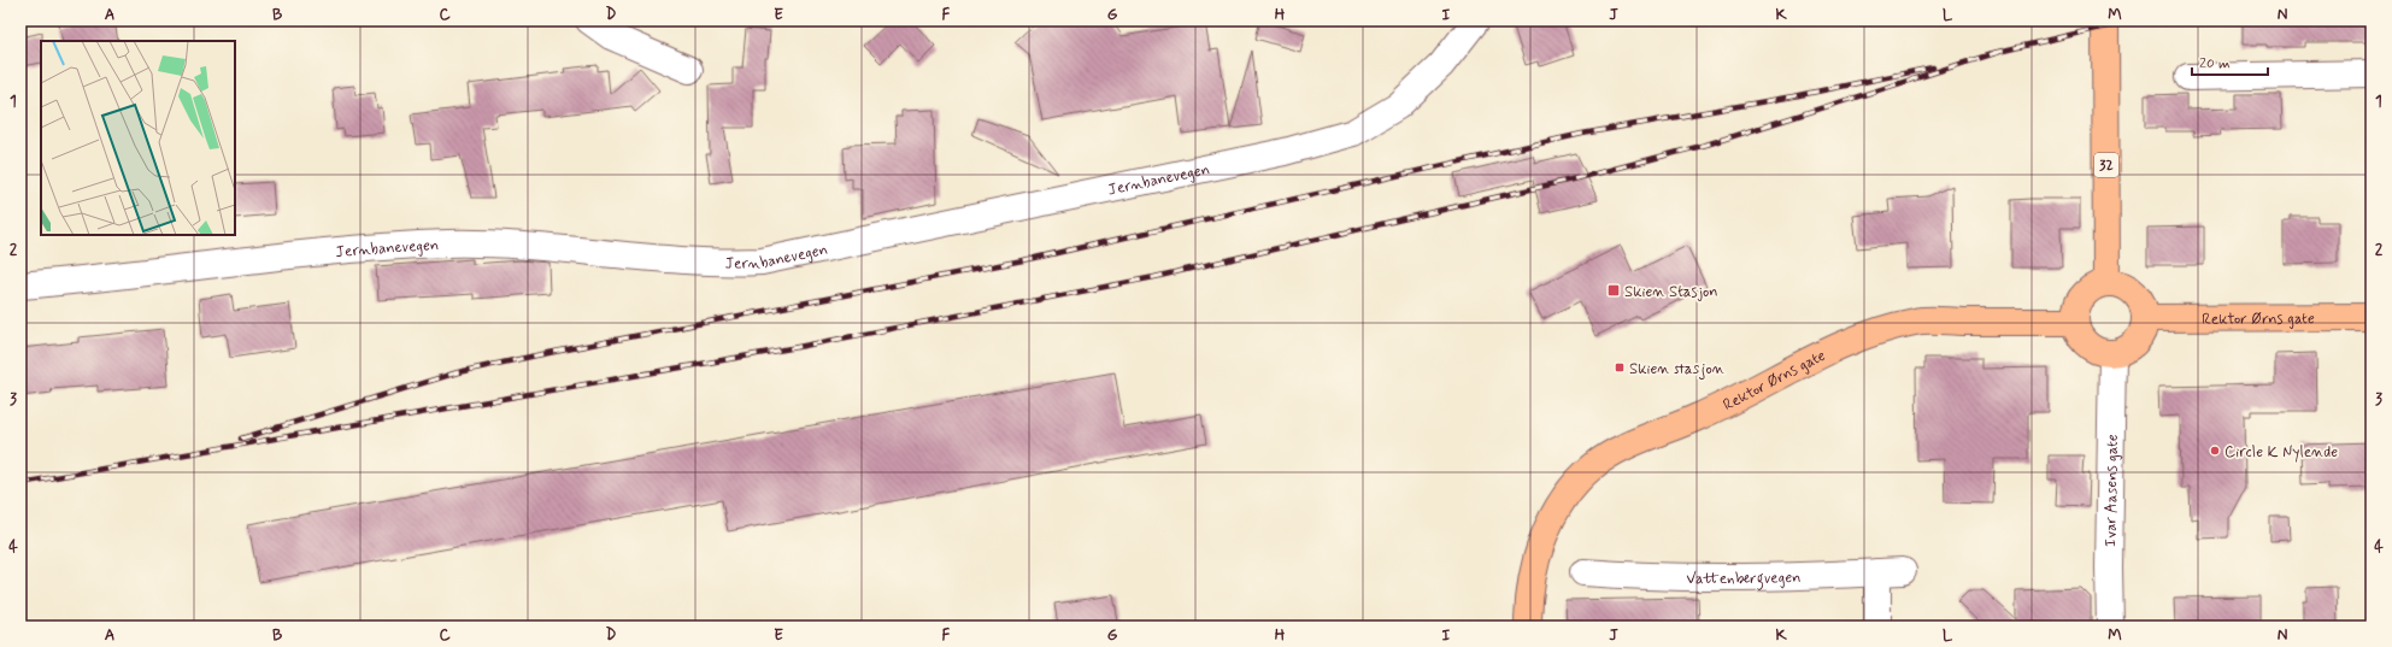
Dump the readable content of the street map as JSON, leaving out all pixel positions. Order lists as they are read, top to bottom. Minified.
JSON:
{"streets":{"main road":["32","Rektor Ørns gate"],"street":["Jernbanevegen","Ivar Aasens gate","Vattenbergvegen"]},"crossings":[["32","Rektor Ørns gate"],["32","Ivar Aasens gate"],["Rektor Ørns gate","Ivar Aasens gate"]],"places":{"transit":["Skien Stasjon","Skien stasjon"],"other":["Circle K Nylende"]},"scale_bar":"20 m","grid":{"columns":["A","B","C","D","E","F","G","H","I","J","K","L","M","N"],"rows":["1","2","3","4"]}}
